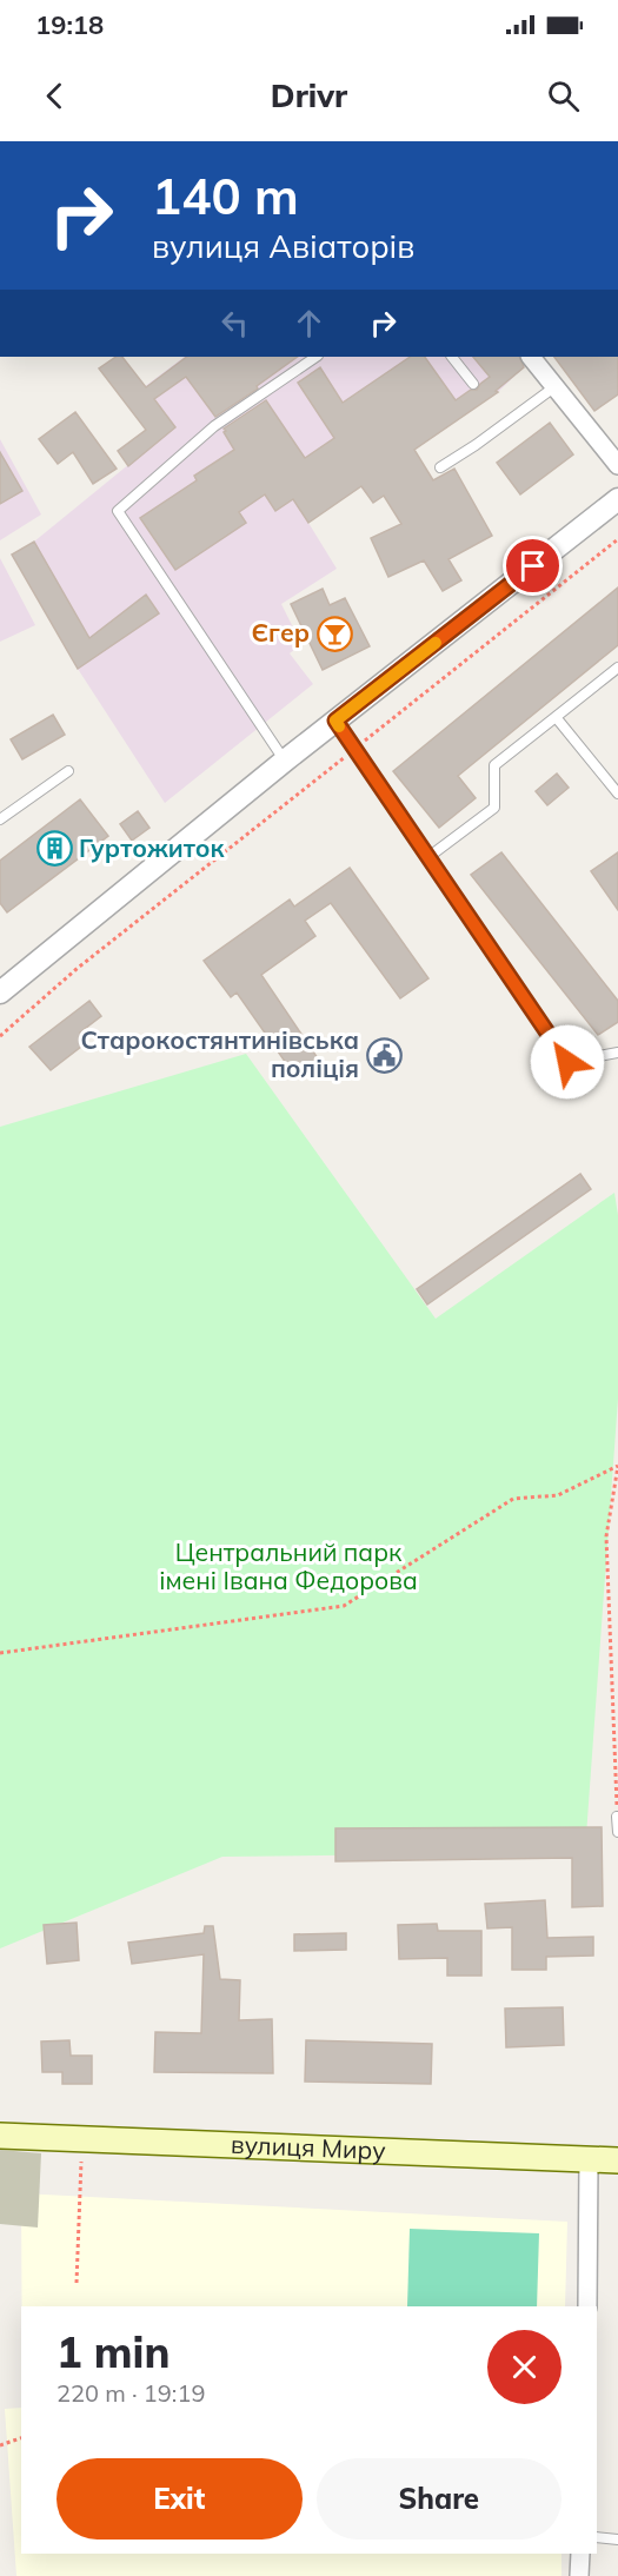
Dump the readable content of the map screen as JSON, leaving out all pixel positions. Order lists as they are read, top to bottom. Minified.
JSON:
{"streets":{"main road":["вулиця Миру"]},"parks":["Центральний парк імені Івана Федорова"],"places":{"bar":["Єгер"],"building":["Гуртожиток"],"public building":["Старокостянтинівська поліція"]},"page":{"status":"19:18","header":"Drivr","turn":["140 m","вулиця Авіаторів"],"heading":["1 min","220 m · 19:19"],"buttons":["Exit","Share"]}}
